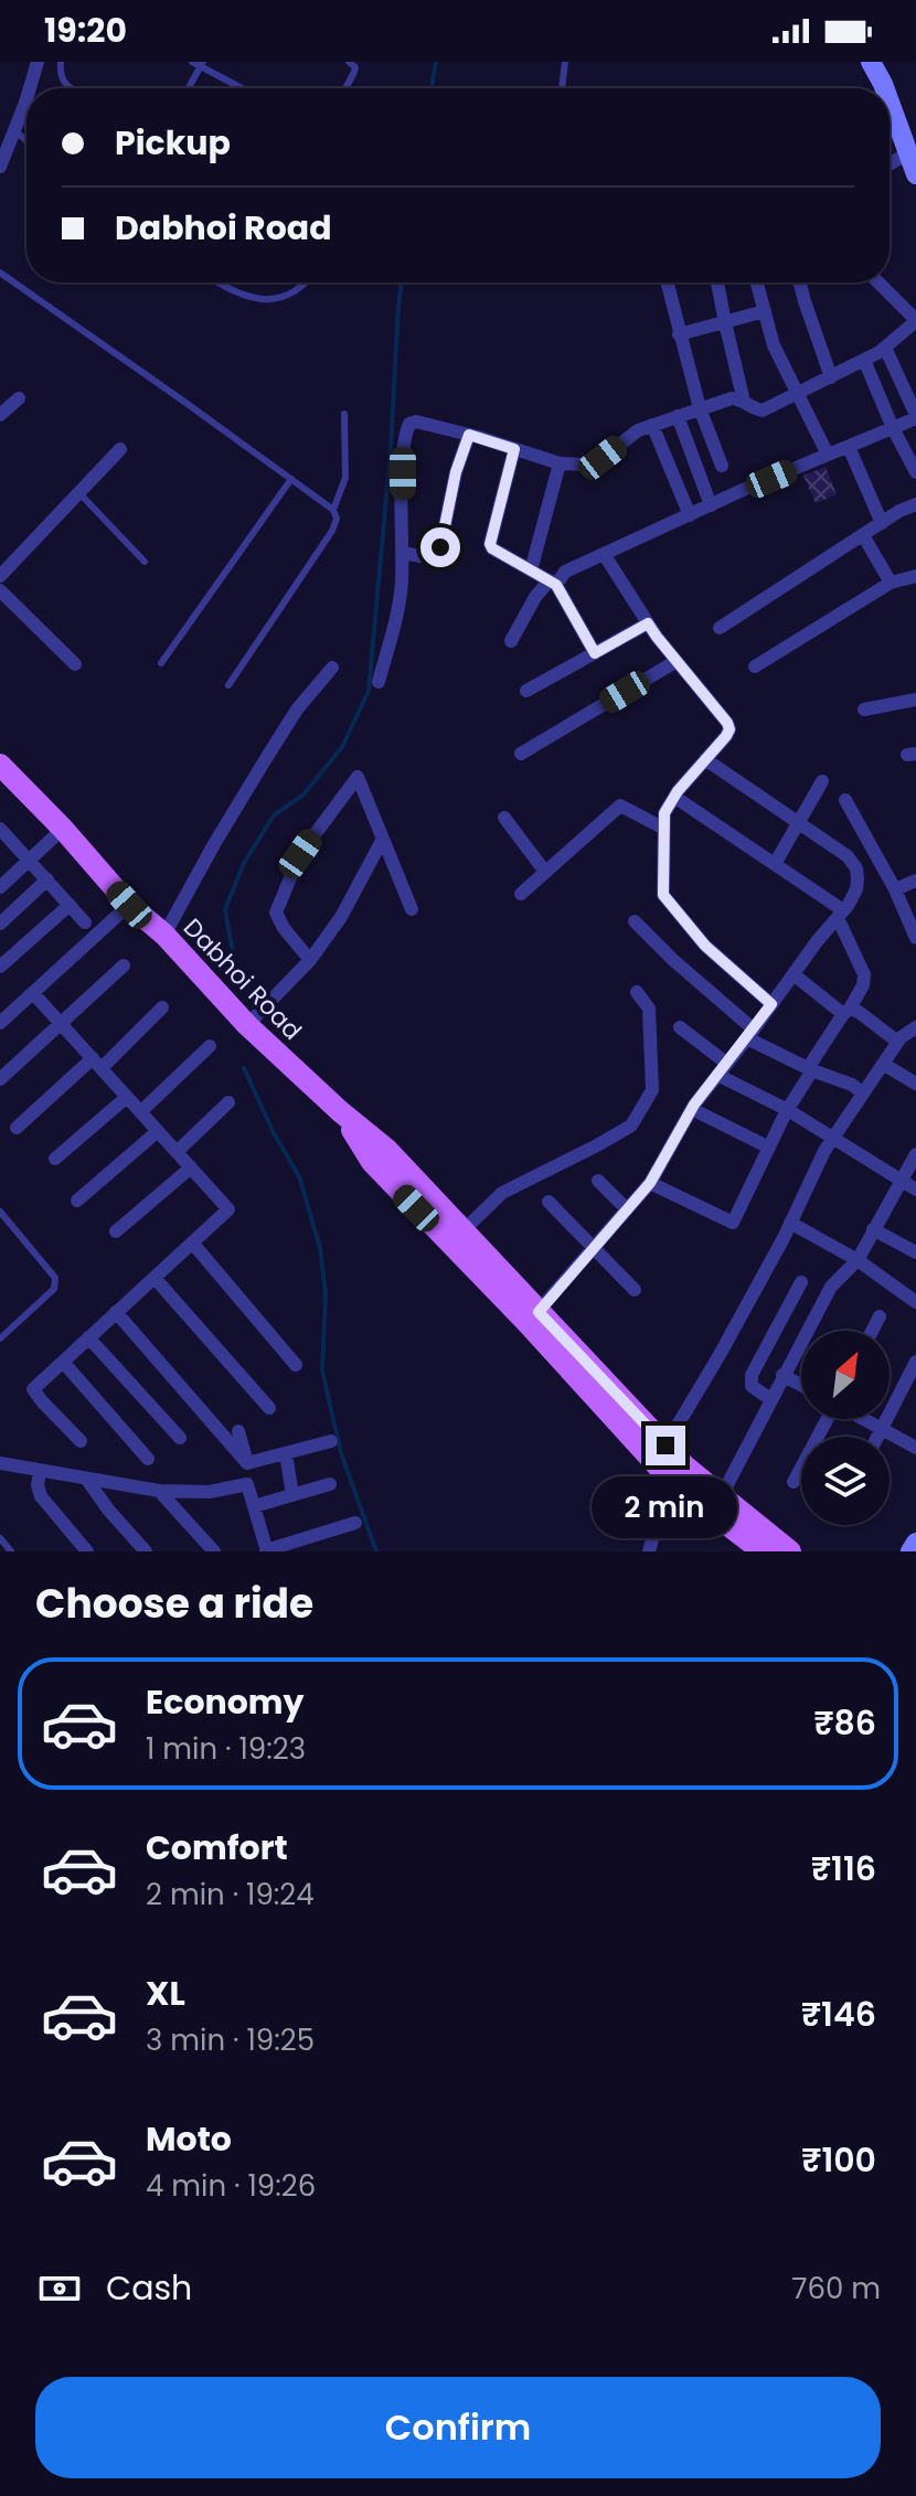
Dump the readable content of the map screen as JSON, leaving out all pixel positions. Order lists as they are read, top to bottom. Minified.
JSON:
{"streets":{"main road":["Dabhoi Road"]},"north":"top right","page":{"status":"19:20","banner":["Pickup","Dabhoi Road"],"bubble":"2 min","heading":"Choose a ride","list":[{"name":"Economy","note":"1 min · 19:23","value":"₹86"},{"name":"Comfort","note":"2 min · 19:24","value":"₹116"},{"name":"XL","note":"3 min · 19:25","value":"₹146"},{"name":"Moto","note":"4 min · 19:26","value":"₹100"}],"pay":["Cash","760 m"],"buttons":"Confirm"}}
